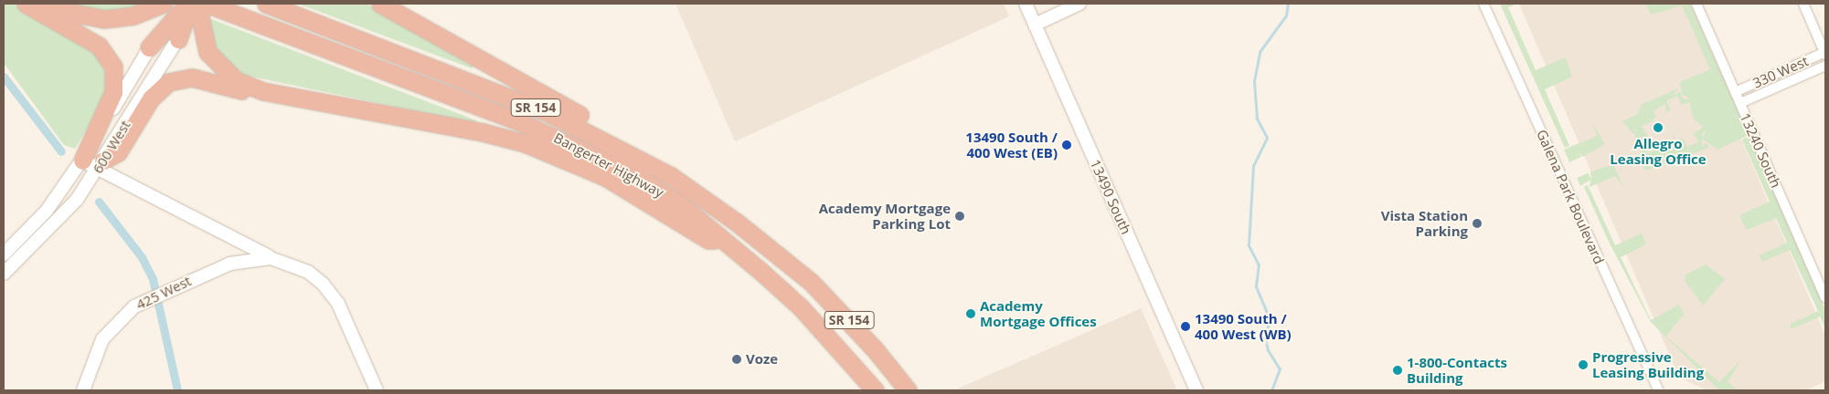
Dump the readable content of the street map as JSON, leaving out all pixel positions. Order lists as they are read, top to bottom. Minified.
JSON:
{"streets":{"highway":["SR 154","Bangerter Highway"],"street":["330 West","600 West","13240 South","13490 South","Galena Park Boulevard","425 West"]},"crossings":[["330 West","13240 South"]],"places":["Allegro Leasing Office","13490 South / 400 West (EB)","Academy Mortgage Parking Lot","Vista Station Parking","Academy Mortgage Offices","13490 South / 400 West (WB)","Voze","Progressive Leasing Building","1-800-Contacts Building"]}
